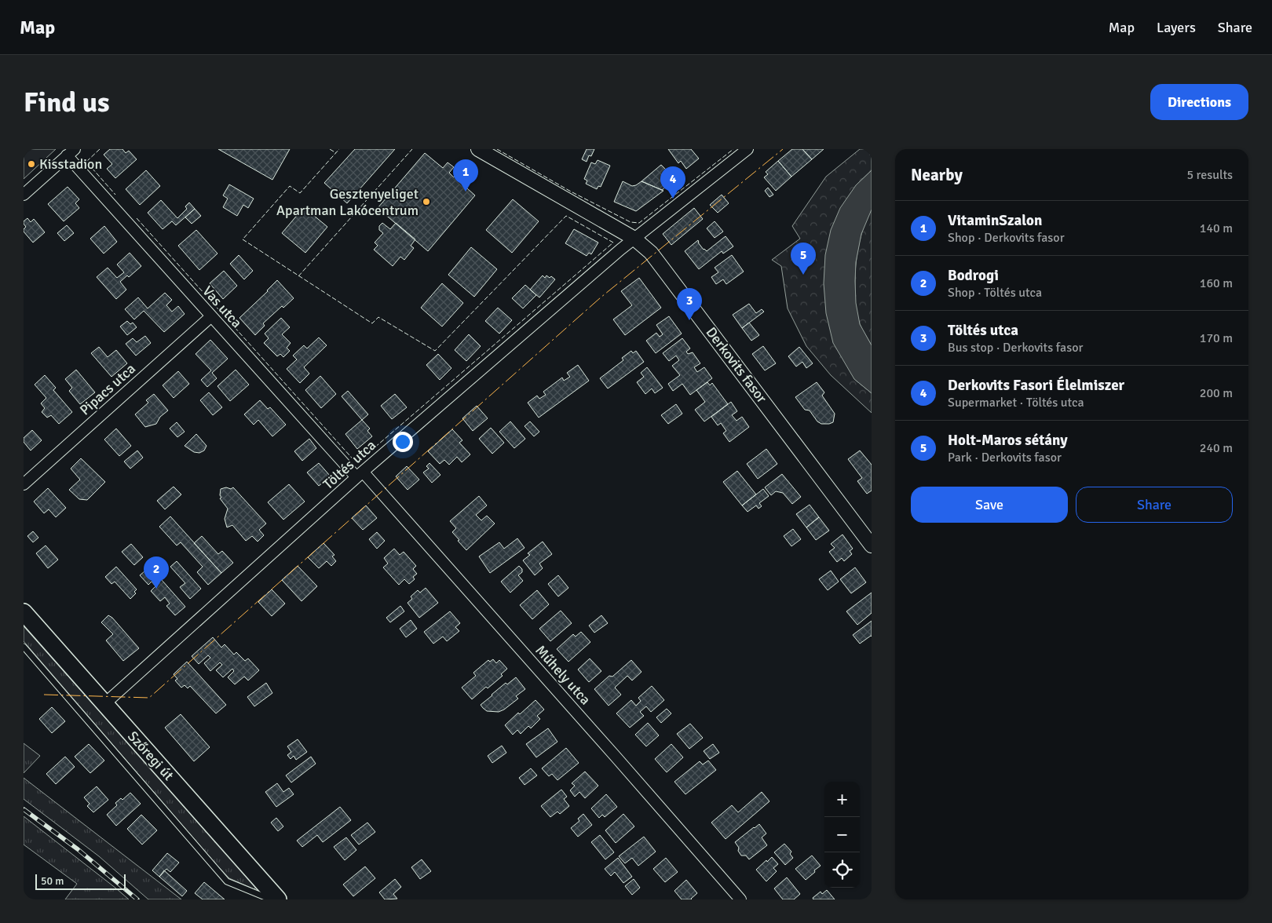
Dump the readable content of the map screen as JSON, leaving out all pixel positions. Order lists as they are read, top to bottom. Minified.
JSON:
{"streets":{"main road":["Szőregi út"],"street":["Vas utca","Derkovits fasor","Pipacs utca","Töltés utca","Műhely utca"]},"crossings":[["Vas utca","Pipacs utca"],["Vas utca","Töltés utca"],["Vas utca","Műhely utca"],["Derkovits fasor","Töltés utca"],["Töltés utca","Műhely utca"],["Töltés utca","Szőregi út"]],"places":["Kisstadion","Gesztenyeliget Apartman Lakócentrum"],"scale_bar":"50 m","page":{"header":"Map","nav":["Map","Layers","Share"],"buttons":["Directions",["Save","Share"]],"title":"Find us","heading":["Nearby","5 results"],"pins":["1","4","5","3","2"],"list":[{"mark":"1","name":"VitaminSzalon","note":"Shop · Derkovits fasor","value":"140 m"},{"mark":"2","name":"Bodrogi","note":"Shop · Töltés utca","value":"160 m"},{"mark":"3","name":"Töltés utca","note":"Bus stop · Derkovits fasor","value":"170 m"},{"mark":"4","name":"Derkovits Fasori Élelmiszer","note":"Supermarket · Töltés utca","value":"200 m"},{"mark":"5","name":"Holt-Maros sétány","note":"Park · Derkovits fasor","value":"240 m"}],"map_buttons":["+","−"],"scale":"50 m"}}
